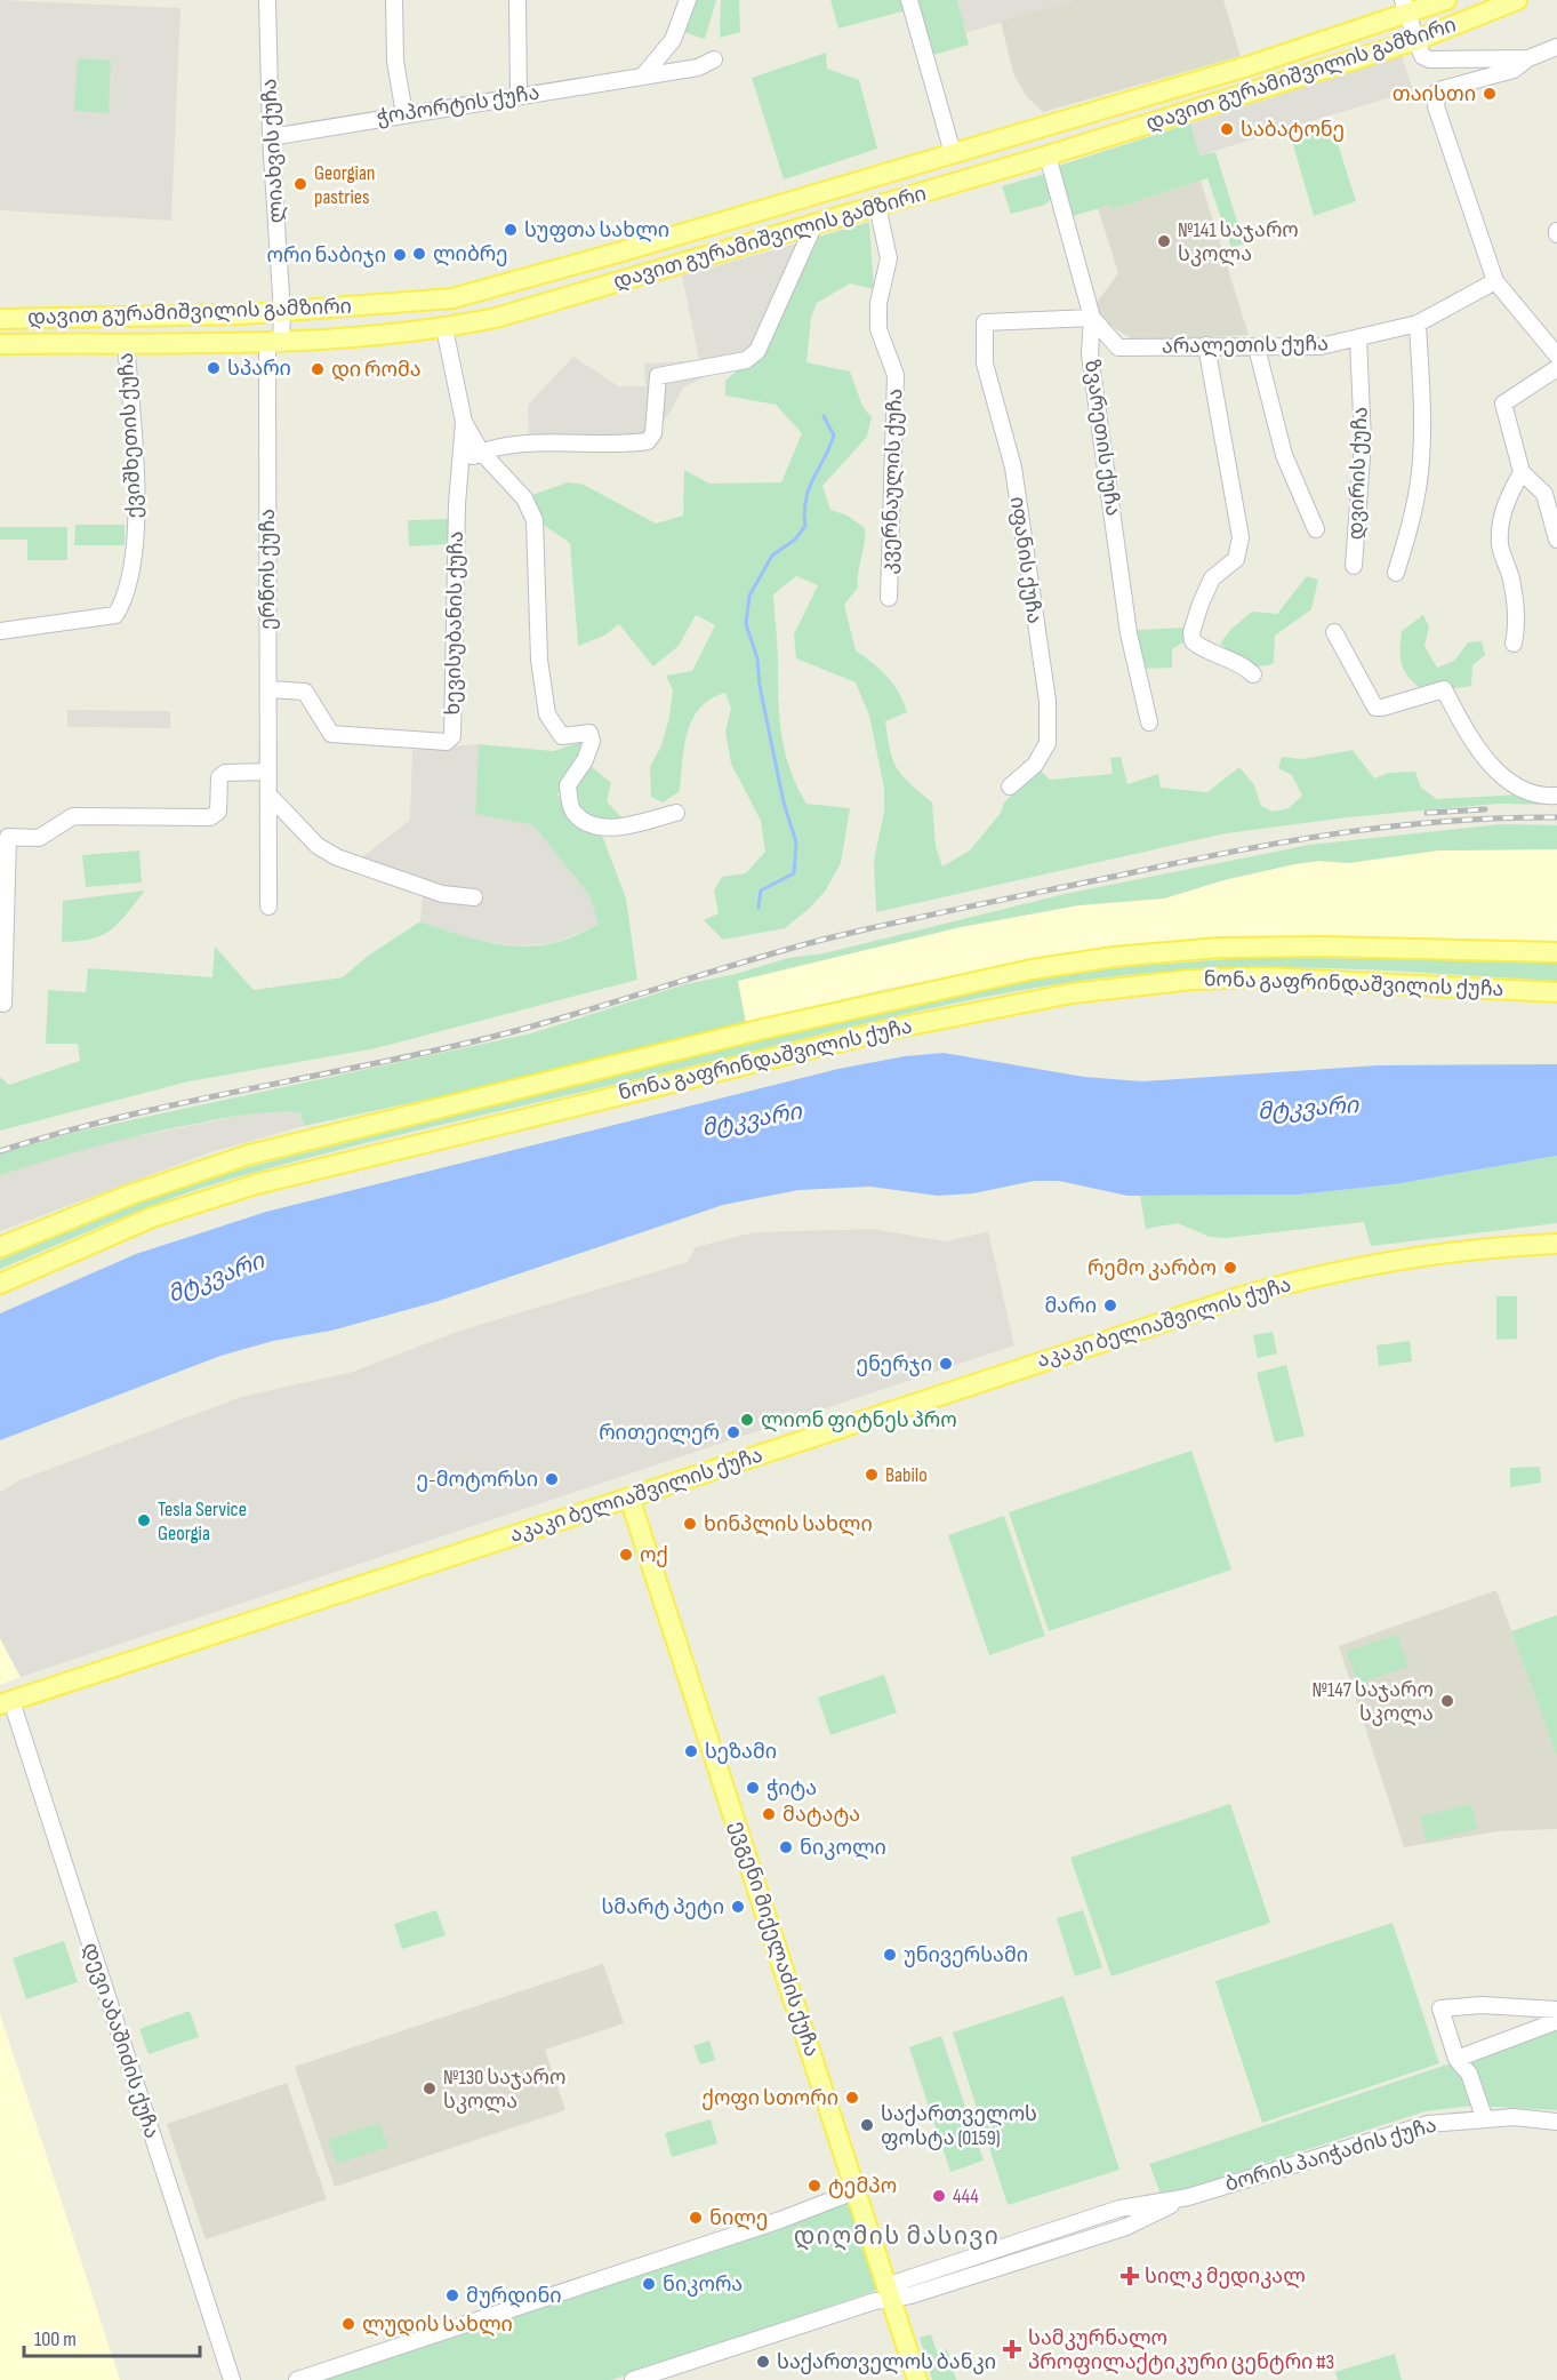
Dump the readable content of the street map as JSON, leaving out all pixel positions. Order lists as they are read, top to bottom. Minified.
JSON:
{"streets":{"main road":["დავით გურამიშვილის გამზირი","ნონა გაფრინდაშვილის ქუჩა","აკაკი ბელიაშვილის ქუჩა","ევგენი მიქელაძის ქუჩა"],"street":["ჭოპორტის ქუჩა","ლიახვის ქუჩა","არალეთის ქუჩა","ქვიშხეთის ქუჩა","ზვარეთის ქუჩა","დვირის ქუჩა","კვერნაულის ქუჩა","იფანის ქუჩა","ერწოს ქუჩა","ხევისუბანის ქუჩა","დევი აბაშიძის ქუჩა","ბორის პაიჭაძის ქუჩა"]},"crossings":[["დავით გურამიშვილის გამზირი","ლიახვის ქუჩა"],["დავით გურამიშვილის გამზირი","ქვიშხეთის ქუჩა"],["დავით გურამიშვილის გამზირი","ზვარეთის ქუჩა"],["დავით გურამიშვილის გამზირი","კვერნაულის ქუჩა"],["დავით გურამიშვილის გამზირი","ერწოს ქუჩა"],["დავით გურამიშვილის გამზირი","ხევისუბანის ქუჩა"],["ჭოპორტის ქუჩა","ლიახვის ქუჩა"],["ლიახვის ქუჩა","ერწოს ქუჩა"],["არალეთის ქუჩა","ზვარეთის ქუჩა"],["არალეთის ქუჩა","დვირის ქუჩა"],["არალეთის ქუჩა","იფანის ქუჩა"],["ზვარეთის ქუჩა","იფანის ქუჩა"],["ერწოს ქუჩა","ხევისუბანის ქუჩა"],["აკაკი ბელიაშვილის ქუჩა","ევგენი მიქელაძის ქუჩა"],["აკაკი ბელიაშვილის ქუჩა","დევი აბაშიძის ქუჩა"],["ევგენი მიქელაძის ქუჩა","ბორის პაიჭაძის ქუჩა"]],"districts":["დიღმის მასივი"],"water":["მტკვარი"],"places":{"other":["თაისთი","საბატონე","Georgian pastries","სუფთა სახლი","№141 საჯარო სკოლა","ლიბრე","ორი ნაბიჯი","სპარი","დი რომა","რემო კარბო","მარი","ენერჯი","ლიონ ფიტნეს პრო","რითეილერ","Babilo","ე-მოტორსი","Tesla Service Georgia","ხინპლის სახლი","ოქ","№147 საჯარო სკოლა","სეზამი","ჭიტა","მატატა","ნიკოლი","სმარტ პეტი","უნივერსამი","№130 საჯარო სკოლა","ქოფი სთორი","საქართველოს ფოსტა (0159)","ტემპო","444","ნილე","ნიკორა","მურდინი","ლუდის სახლი","საქართველოს ბანკი"],"health":["სილკ მედიკალ","სამკურნალო პროფილაქტიკური ცენტრი #3"]},"scale_bar":"100 m"}
